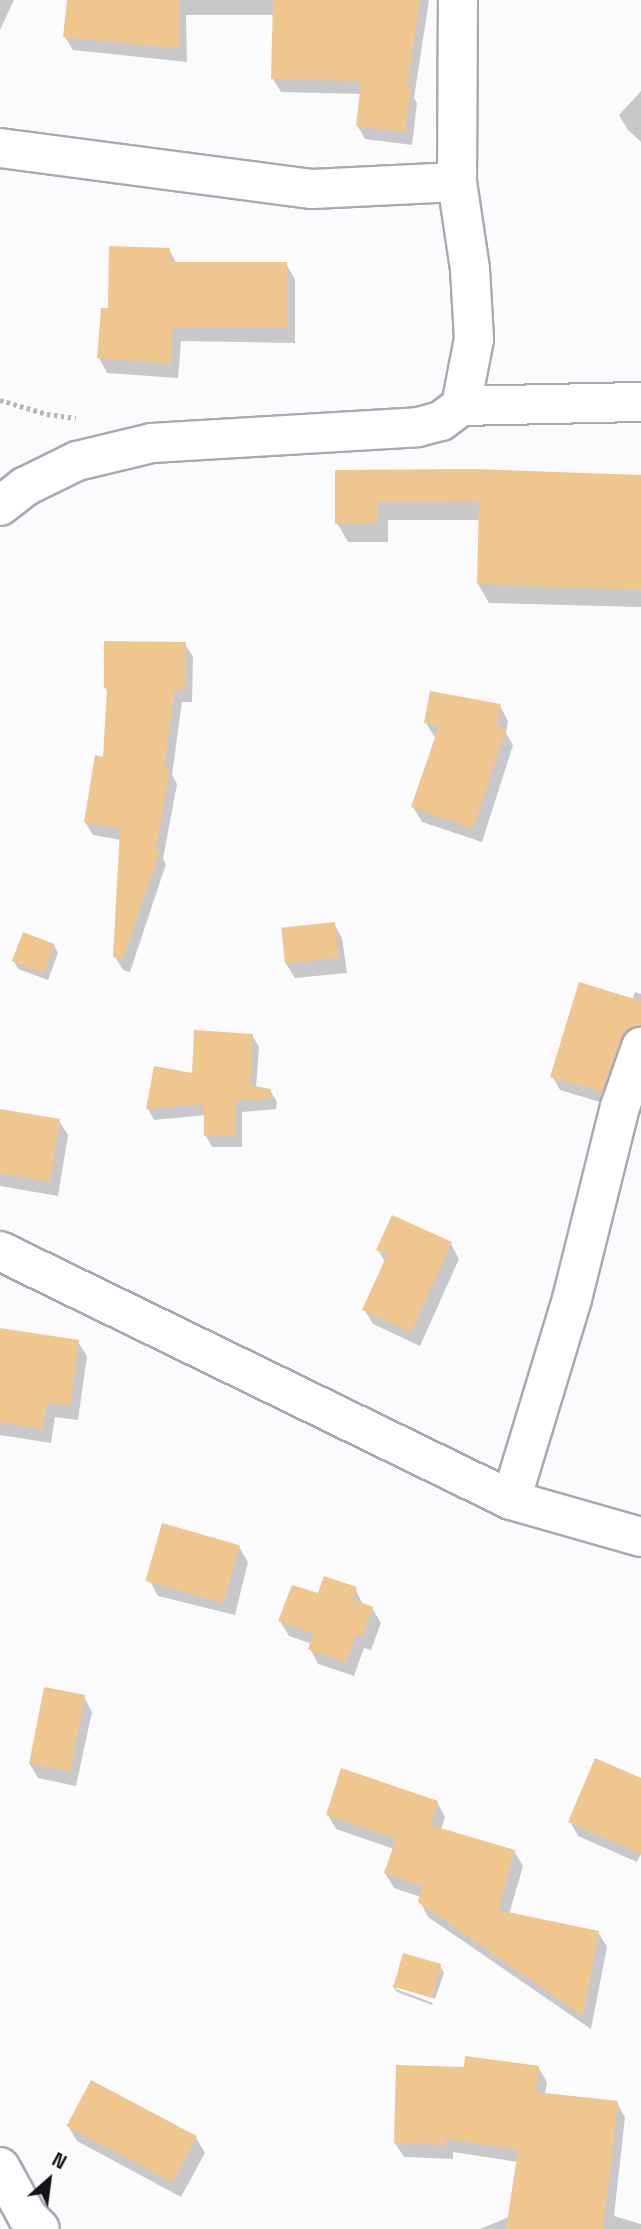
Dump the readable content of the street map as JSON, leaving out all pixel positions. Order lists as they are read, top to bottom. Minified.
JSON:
{"north":"top right"}
